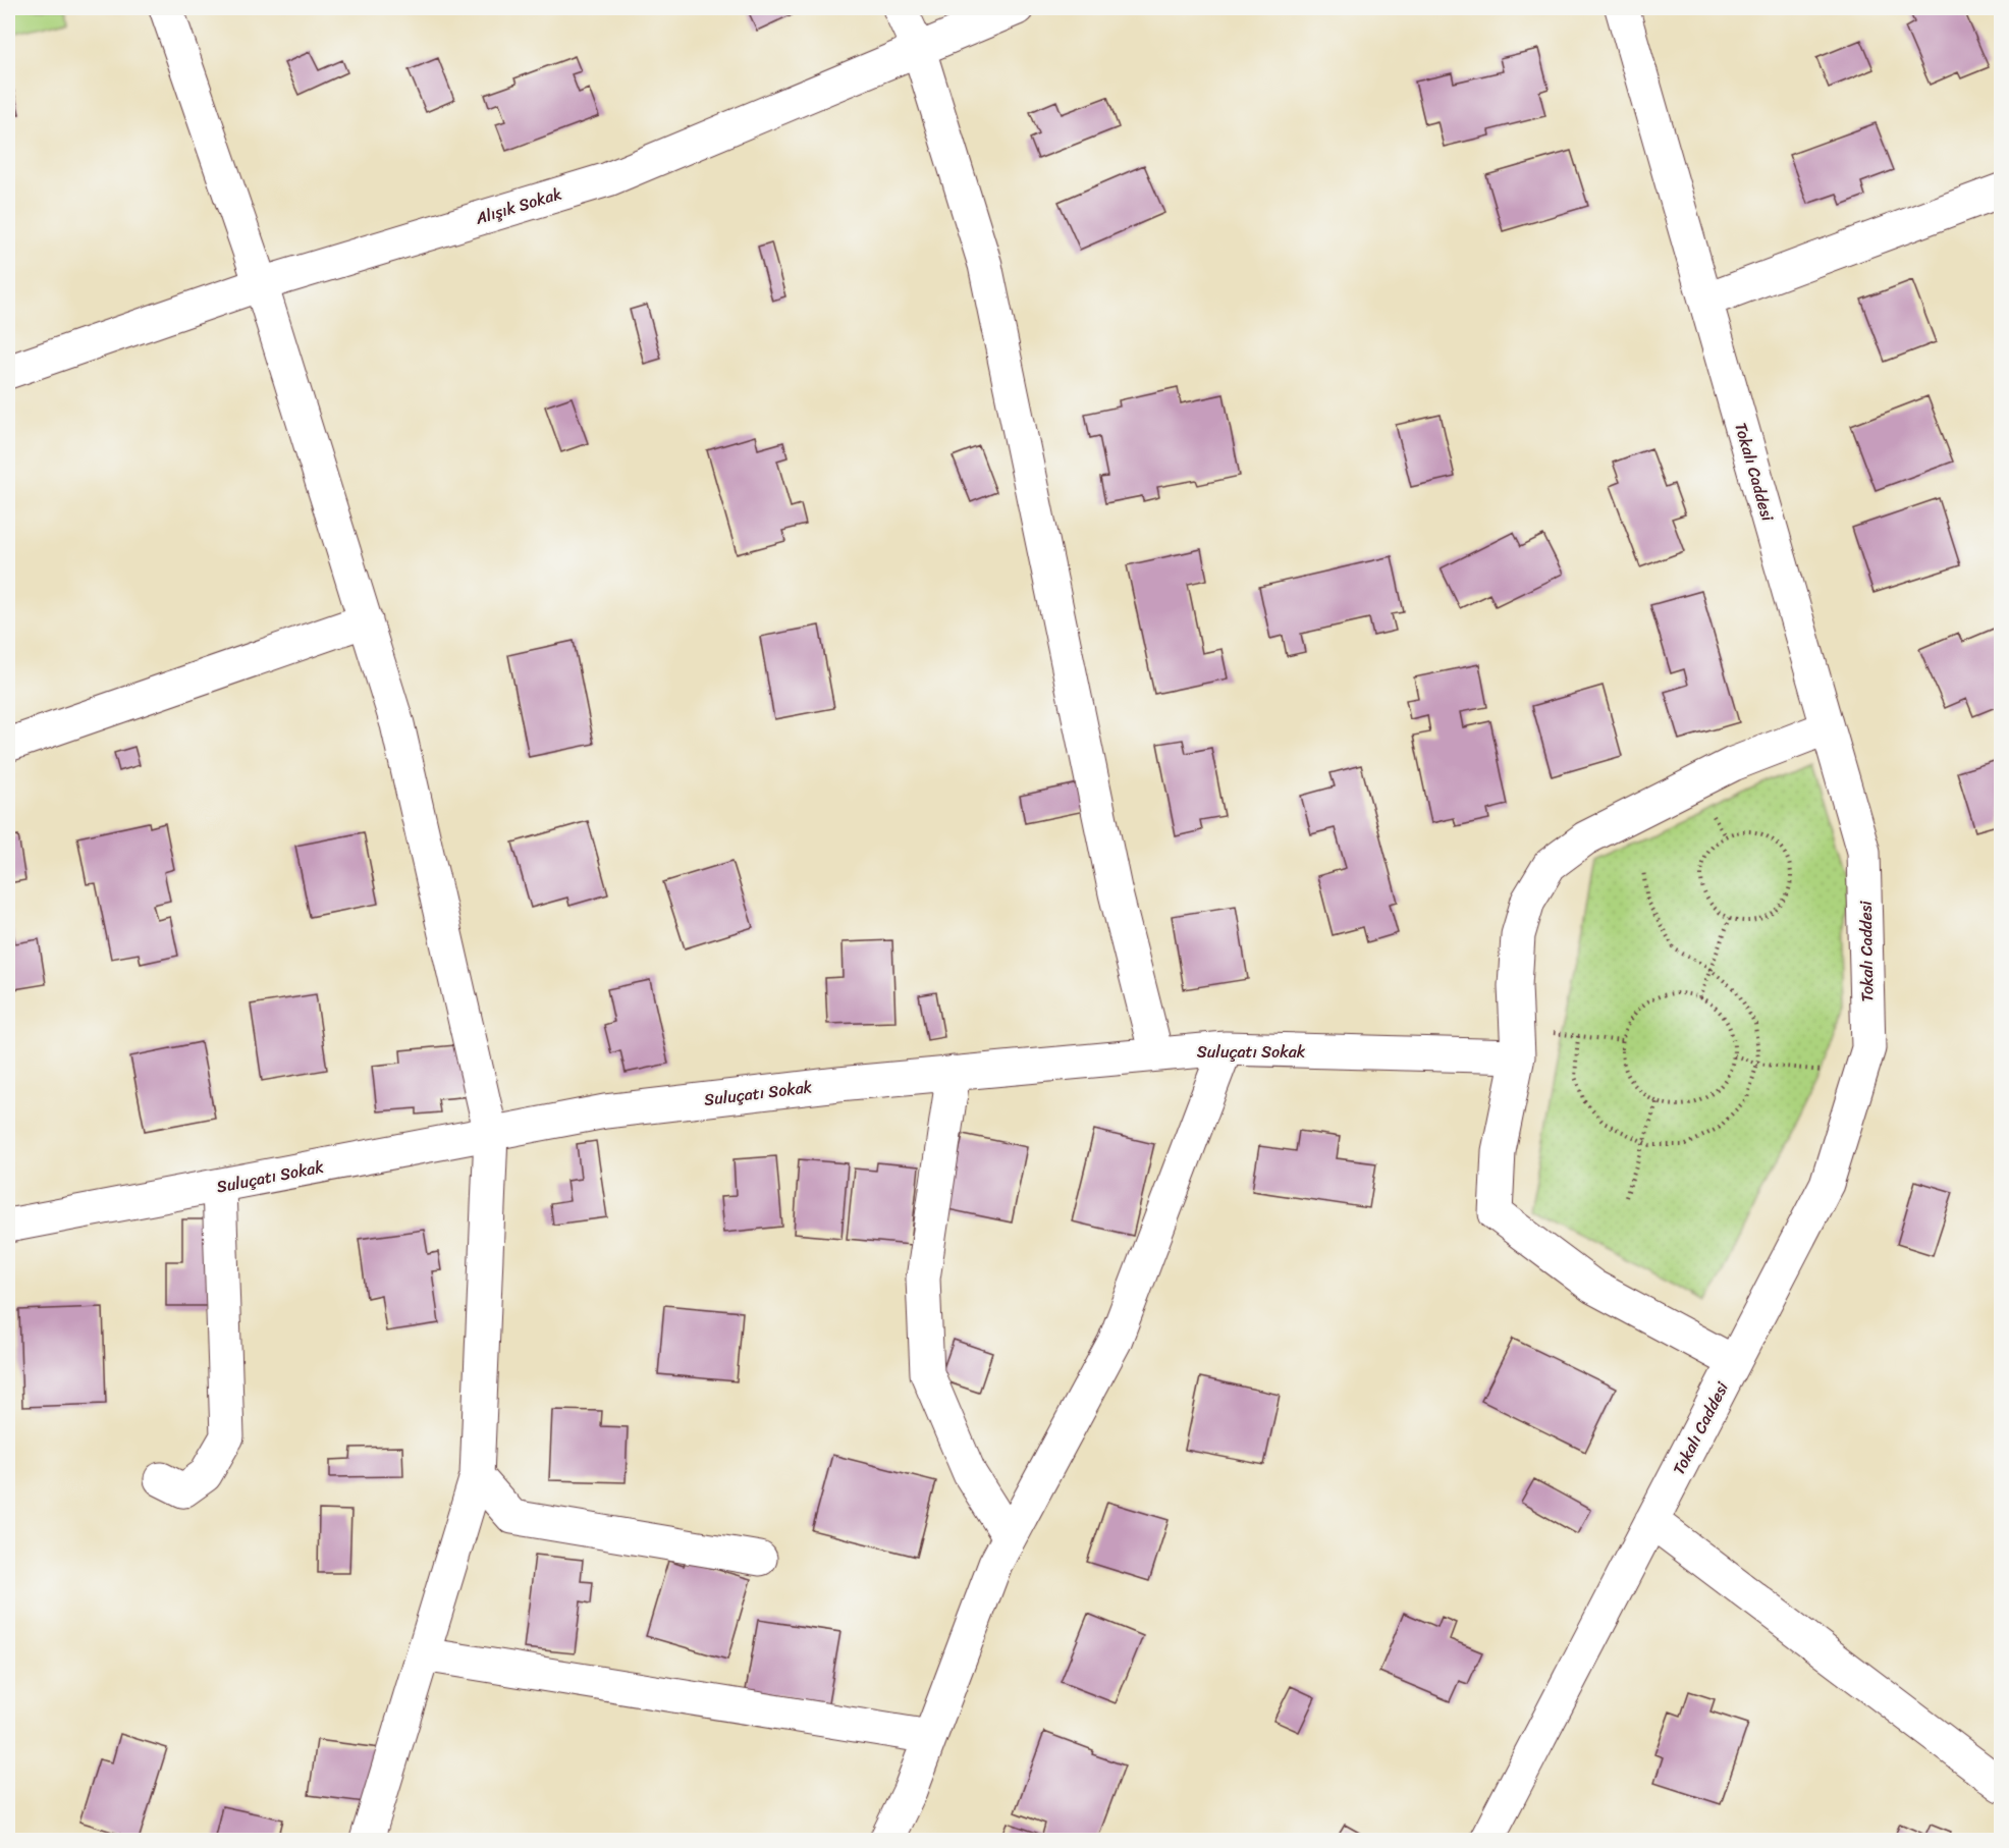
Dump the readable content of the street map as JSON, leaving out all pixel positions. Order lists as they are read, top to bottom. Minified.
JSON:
{"streets":{"street":["Alışık Sokak","Tokalı Caddesi","Suluçatı Sokak"]}}
